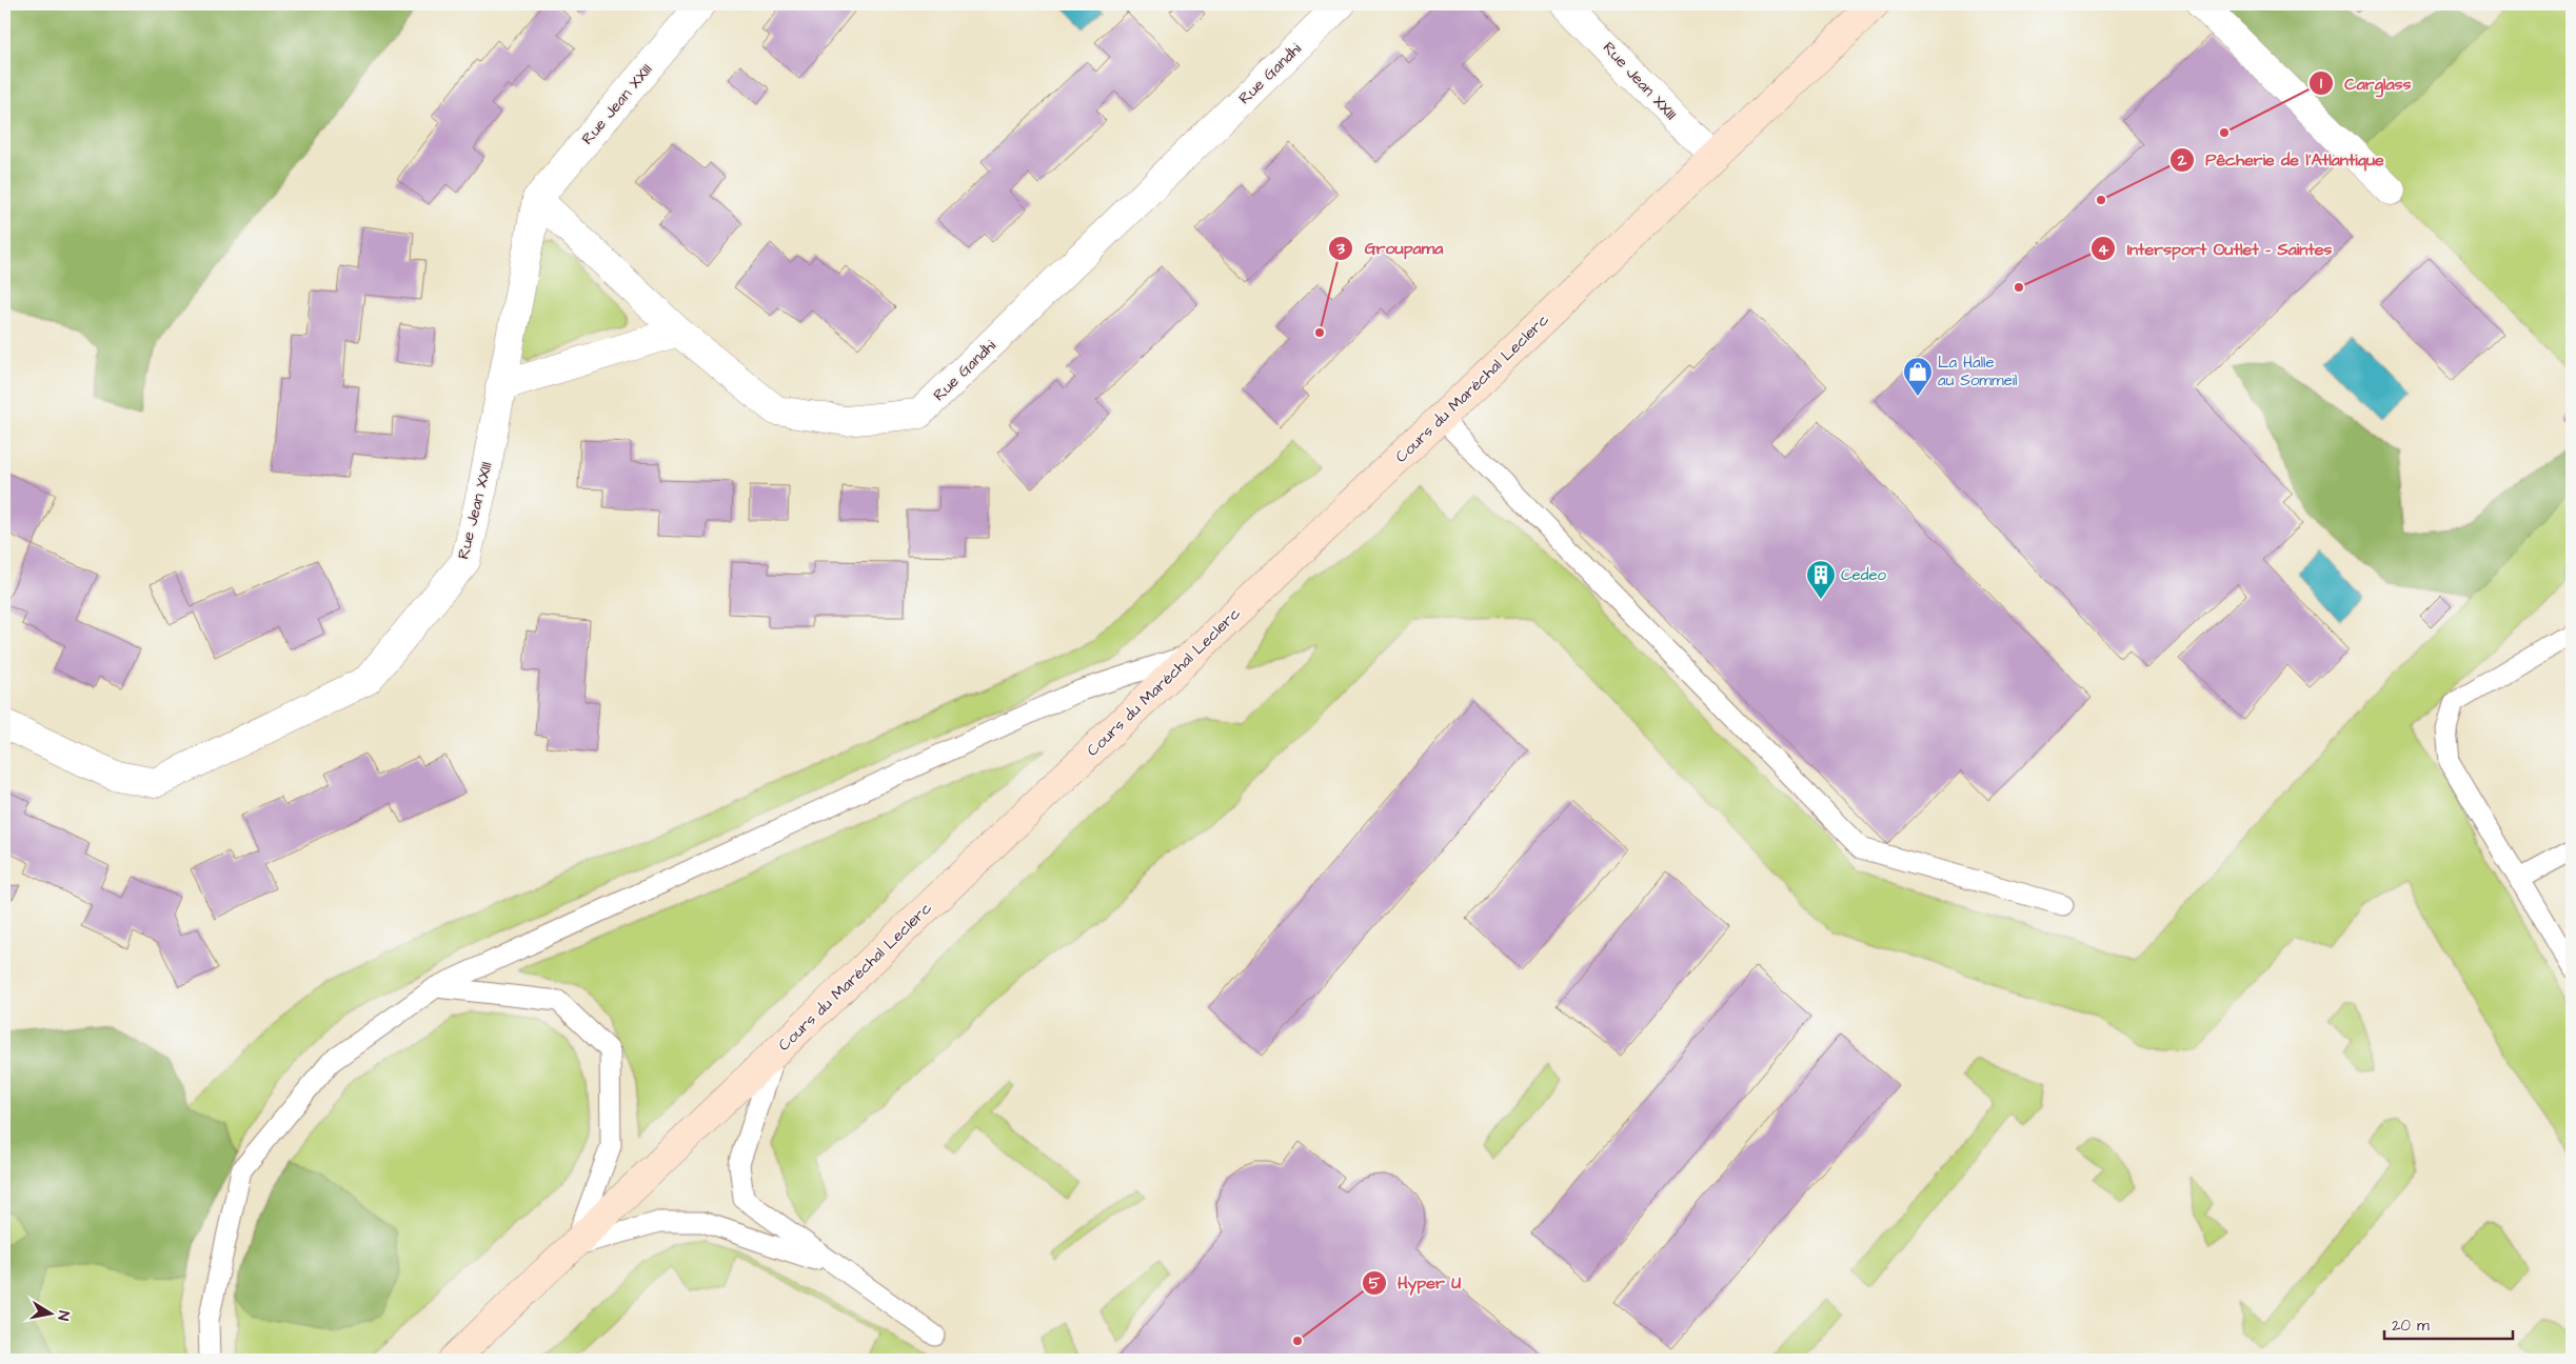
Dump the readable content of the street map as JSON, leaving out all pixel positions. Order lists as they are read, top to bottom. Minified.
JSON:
{"streets":{"main road":["Cours du Maréchal Leclerc"],"street":["Rue Gandhi","Rue Jean XXIII"]},"crossings":[["Rue Gandhi","Rue Jean XXIII"],["Rue Jean XXIII","Cours du Maréchal Leclerc"]],"places":{"other":["Carglass","Pêcherie de l'Atlantique","Intersport Outlet - Saintes","Groupama","Hyper U"],"shop":["La Halle au Sommeil"],"building":["Cedeo"]},"scale_bar":"20 m","north":"right"}
